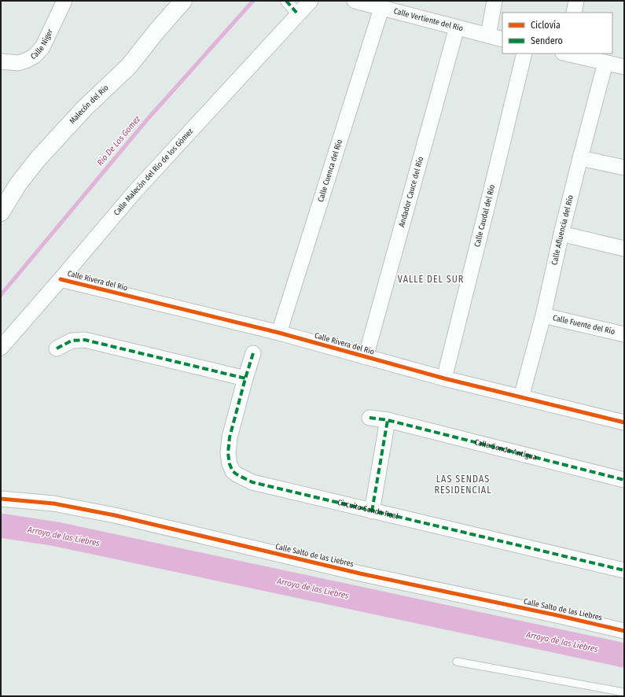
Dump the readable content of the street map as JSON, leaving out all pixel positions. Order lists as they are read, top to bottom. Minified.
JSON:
{"streets":{"street":["Calle Vertiente del Río","Calle Níger","Malecón del Río","Calle Cuenca del Río","Calle Malecón del Río de los Gómez","Andador Cauce del Río","Calle Caudal del Río","Calle Afluencia del Río","Calle Rivera del Río","Calle Fuente del Río","Calle Senda Antigua","Circuito Senda Real","Calle Salto de las Liebres"]},"crossings":[["Calle Vertiente del Río","Calle Cuenca del Río"],["Calle Vertiente del Río","Andador Cauce del Río"],["Calle Cuenca del Río","Calle Rivera del Río"],["Calle Malecón del Río de los Gómez","Calle Rivera del Río"],["Andador Cauce del Río","Calle Rivera del Río"],["Calle Caudal del Río","Calle Rivera del Río"],["Calle Afluencia del Río","Calle Rivera del Río"],["Calle Afluencia del Río","Calle Fuente del Río"]],"districts":["VALLE DEL SUR","LAS SENDAS RESIDENCIAL"],"water":["Rio De Los Gomez","Arroyo de las Liebres"],"legend":["Ciclovía","Sendero"]}
